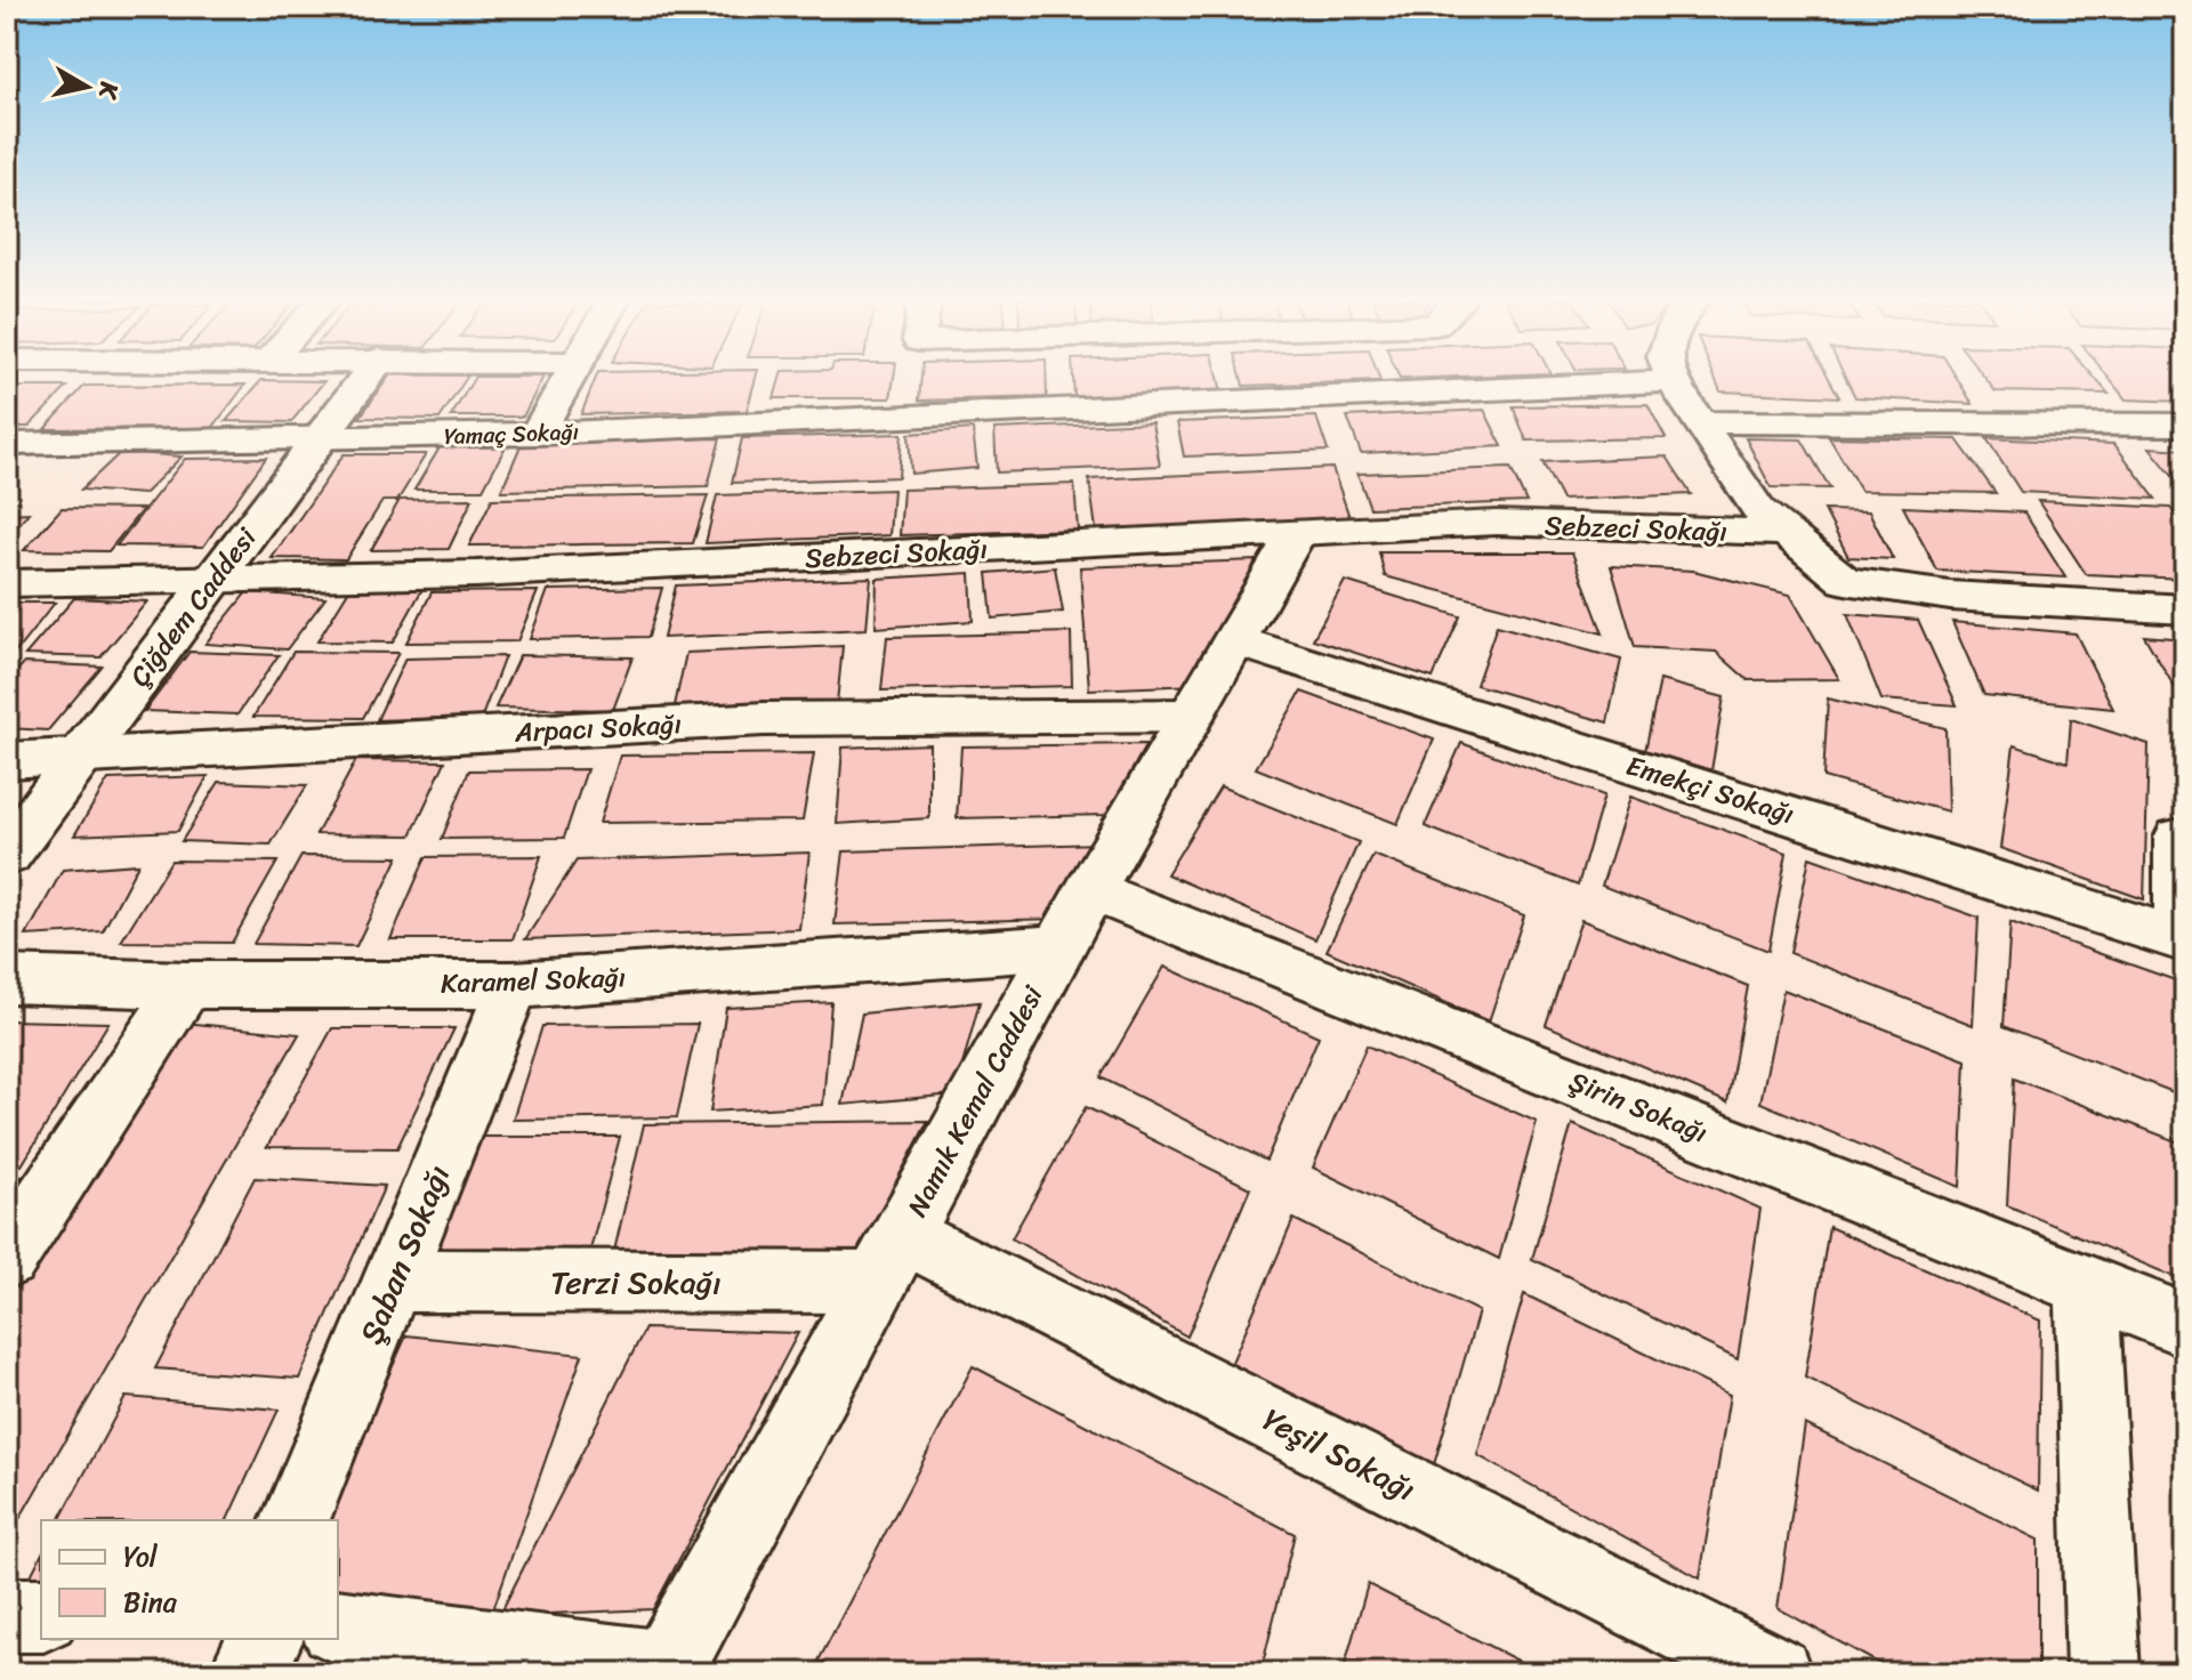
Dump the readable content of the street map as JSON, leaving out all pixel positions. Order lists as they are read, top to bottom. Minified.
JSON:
{"streets":{"main road":["Çiğdem Caddesi","Namık Kemal Caddesi"],"street":["Yamaç Sokağı","Sebzeci Sokağı","Arpacı Sokağı","Emekçi Sokağı","Karamel Sokağı","Şirin Sokağı","Şaban Sokağı","Terzi Sokağı","Yeşil Sokağı"]},"crossings":[["Yamaç Sokağı","Çiğdem Caddesi"],["Sebzeci Sokağı","Çiğdem Caddesi"],["Sebzeci Sokağı","Namık Kemal Caddesi"],["Çiğdem Caddesi","Arpacı Sokağı"],["Arpacı Sokağı","Namık Kemal Caddesi"],["Emekçi Sokağı","Namık Kemal Caddesi"],["Karamel Sokağı","Namık Kemal Caddesi"],["Karamel Sokağı","Şaban Sokağı"],["Namık Kemal Caddesi","Şirin Sokağı"],["Namık Kemal Caddesi","Terzi Sokağı"],["Namık Kemal Caddesi","Yeşil Sokağı"],["Şaban Sokağı","Terzi Sokağı"],["Terzi Sokağı","Yeşil Sokağı"]],"legend":["Yol","Bina"],"north":"right"}
